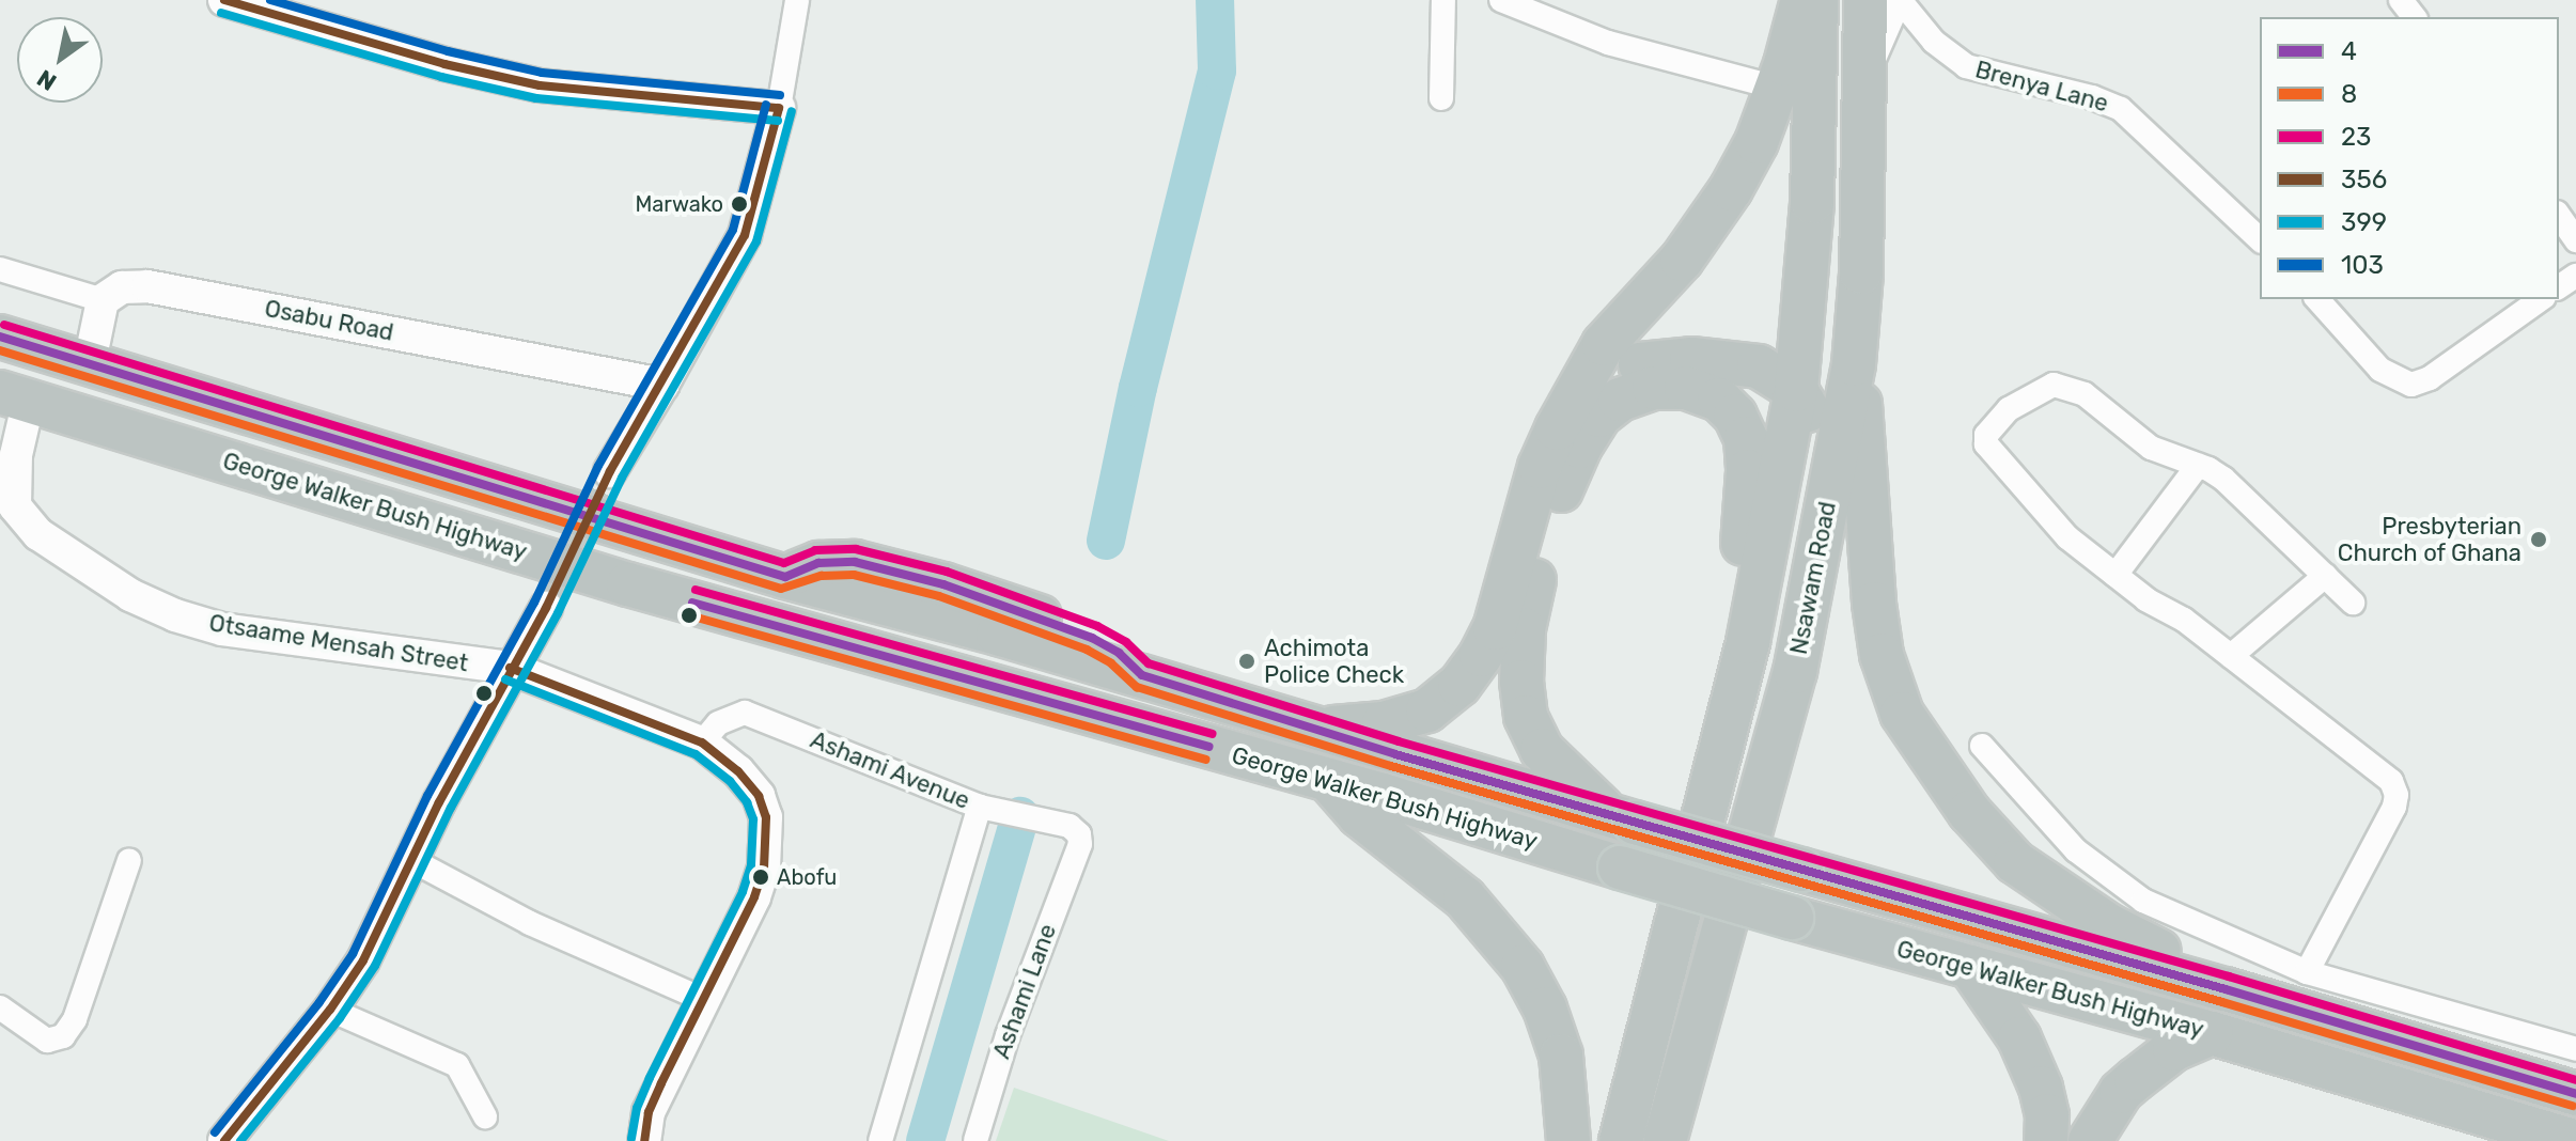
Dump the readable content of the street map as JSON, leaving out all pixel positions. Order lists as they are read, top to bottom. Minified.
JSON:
{"streets":{"highway":["George Walker Bush Highway","Nsawam Road"],"street":["Brenya Lane","Osabu Road","Otsaame Mensah Street","Ashami Avenue","Ashami Lane"]},"crossings":[["Otsaame Mensah Street","Ashami Avenue"],["Ashami Avenue","Ashami Lane"]],"places":["Marwako","Presbyterian Church of Ghana","Achimota Police Check","Abofu"],"lines":["transit line 356","transit line 103","transit line 399","transit line 23","transit line 4","transit line 8"],"legend":["4","8","23","356","399","103"],"north":"bottom left"}
